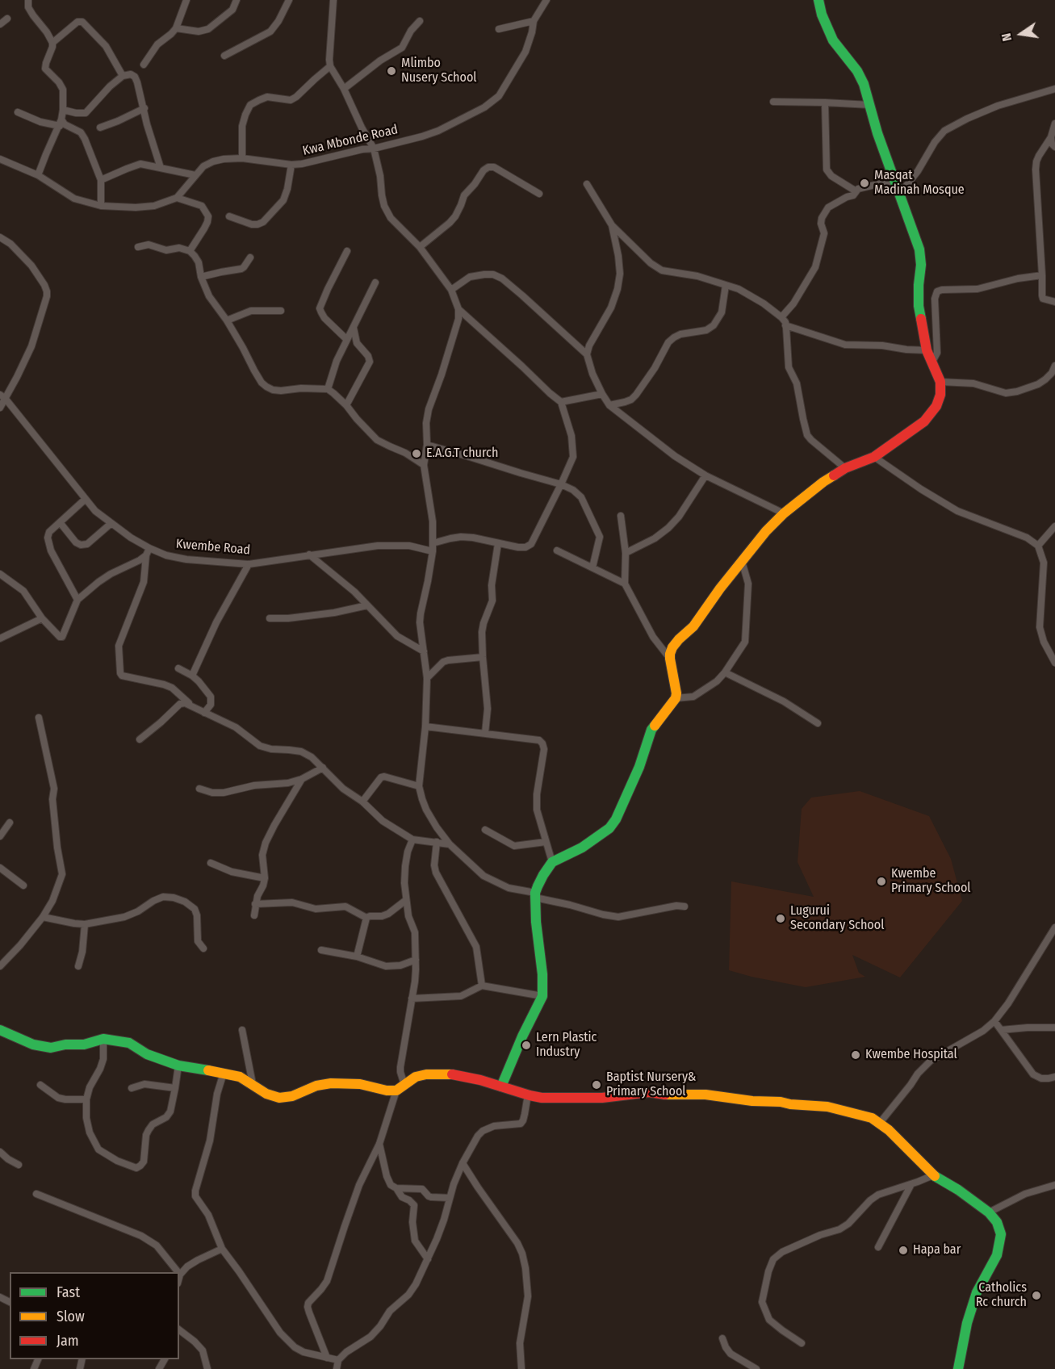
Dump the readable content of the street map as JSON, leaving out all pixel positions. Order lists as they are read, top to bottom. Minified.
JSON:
{"streets":{"street":["Kwa Mbonde Road","Kwembe Road"]},"places":["Mlimbo Nusery School","Masqat Madinah Mosque","E.A.G.T church","Kwembe Primary School","Lugurui Secondary School","Lern Plastic Industry","Kwembe Hospital","Baptist Nursery& Primary School","Hapa bar","Catholics Rc church"],"legend":["Fast","Slow","Jam"],"north":"left"}
